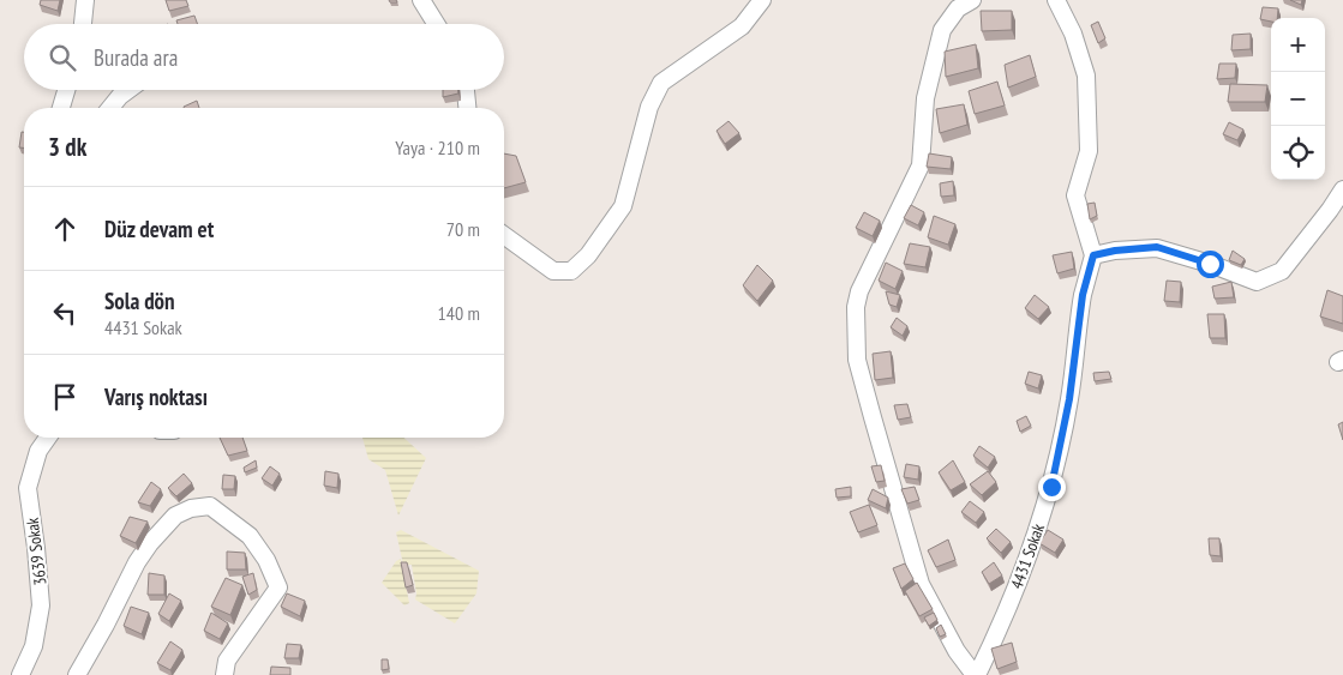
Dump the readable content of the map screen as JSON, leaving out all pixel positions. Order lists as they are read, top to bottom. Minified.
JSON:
{"streets":{"street":["3639 Sokak","4431 Sokak"]},"page":{"map_buttons":["+","−"],"search":"Burada ara","heading":["3 dk","Yaya · 210 m"],"list":[["Düz devam et","70 m"],["Sola dön","4431 Sokak","140 m"],"Varış noktası"]}}
